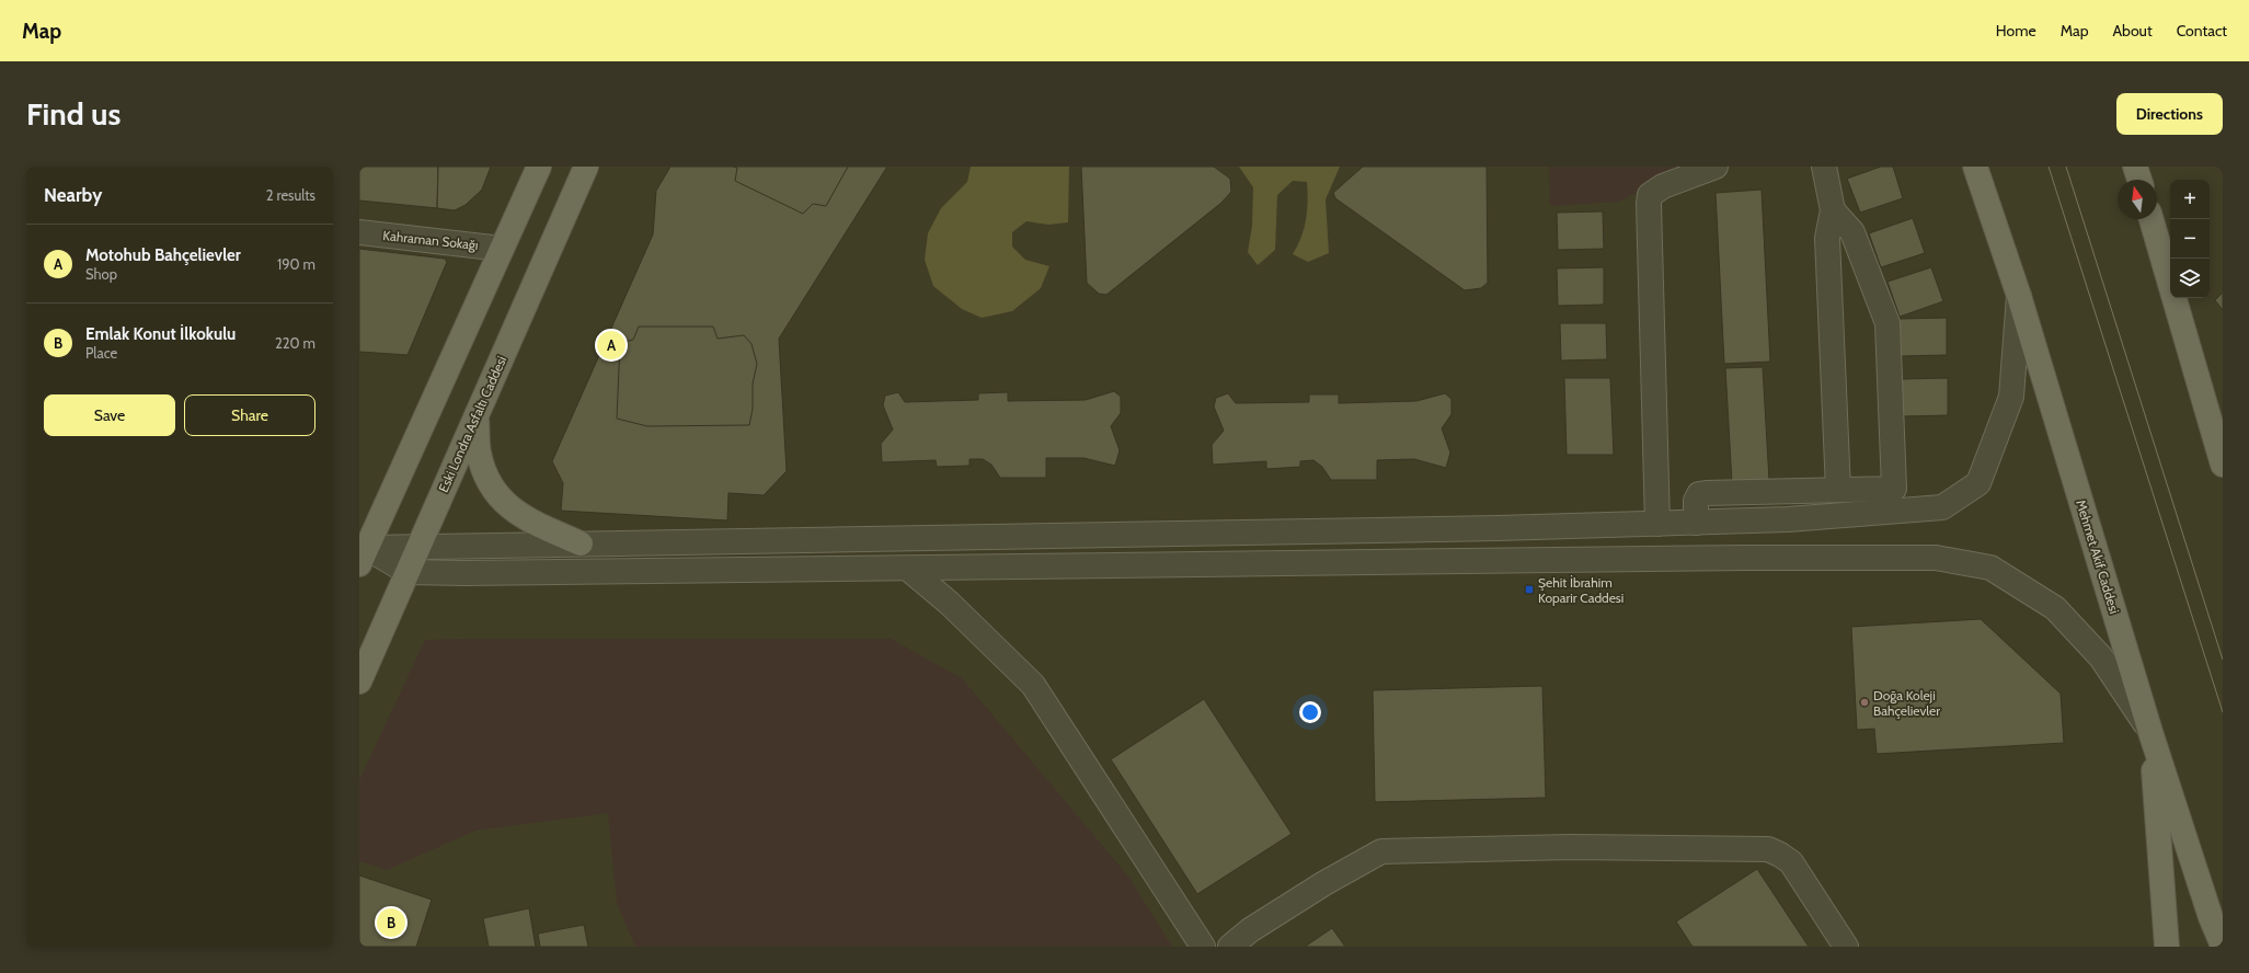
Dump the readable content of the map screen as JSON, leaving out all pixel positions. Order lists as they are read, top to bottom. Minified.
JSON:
{"streets":{"main road":["Eski Londra Asfaltı Caddesi","Mehmet Akif Caddesi"],"street":["Kahraman Sokağı"]},"places":{"transit":["Şehit İbrahim Koparir Caddesi"],"other":["Doğa Koleji Bahçelievler"]},"north":"top","page":{"header":"Map","nav":["Home","Map","About","Contact"],"buttons":["Directions",["Save","Share"]],"title":"Find us","heading":["Nearby","2 results"],"map_buttons":["+","−"],"list":[{"mark":"A","name":"Motohub Bahçelievler","note":"Shop","value":"190 m"},{"mark":"B","name":"Emlak Konut İlkokulu","note":"Place","value":"220 m"}],"pins":["A","B"]}}
